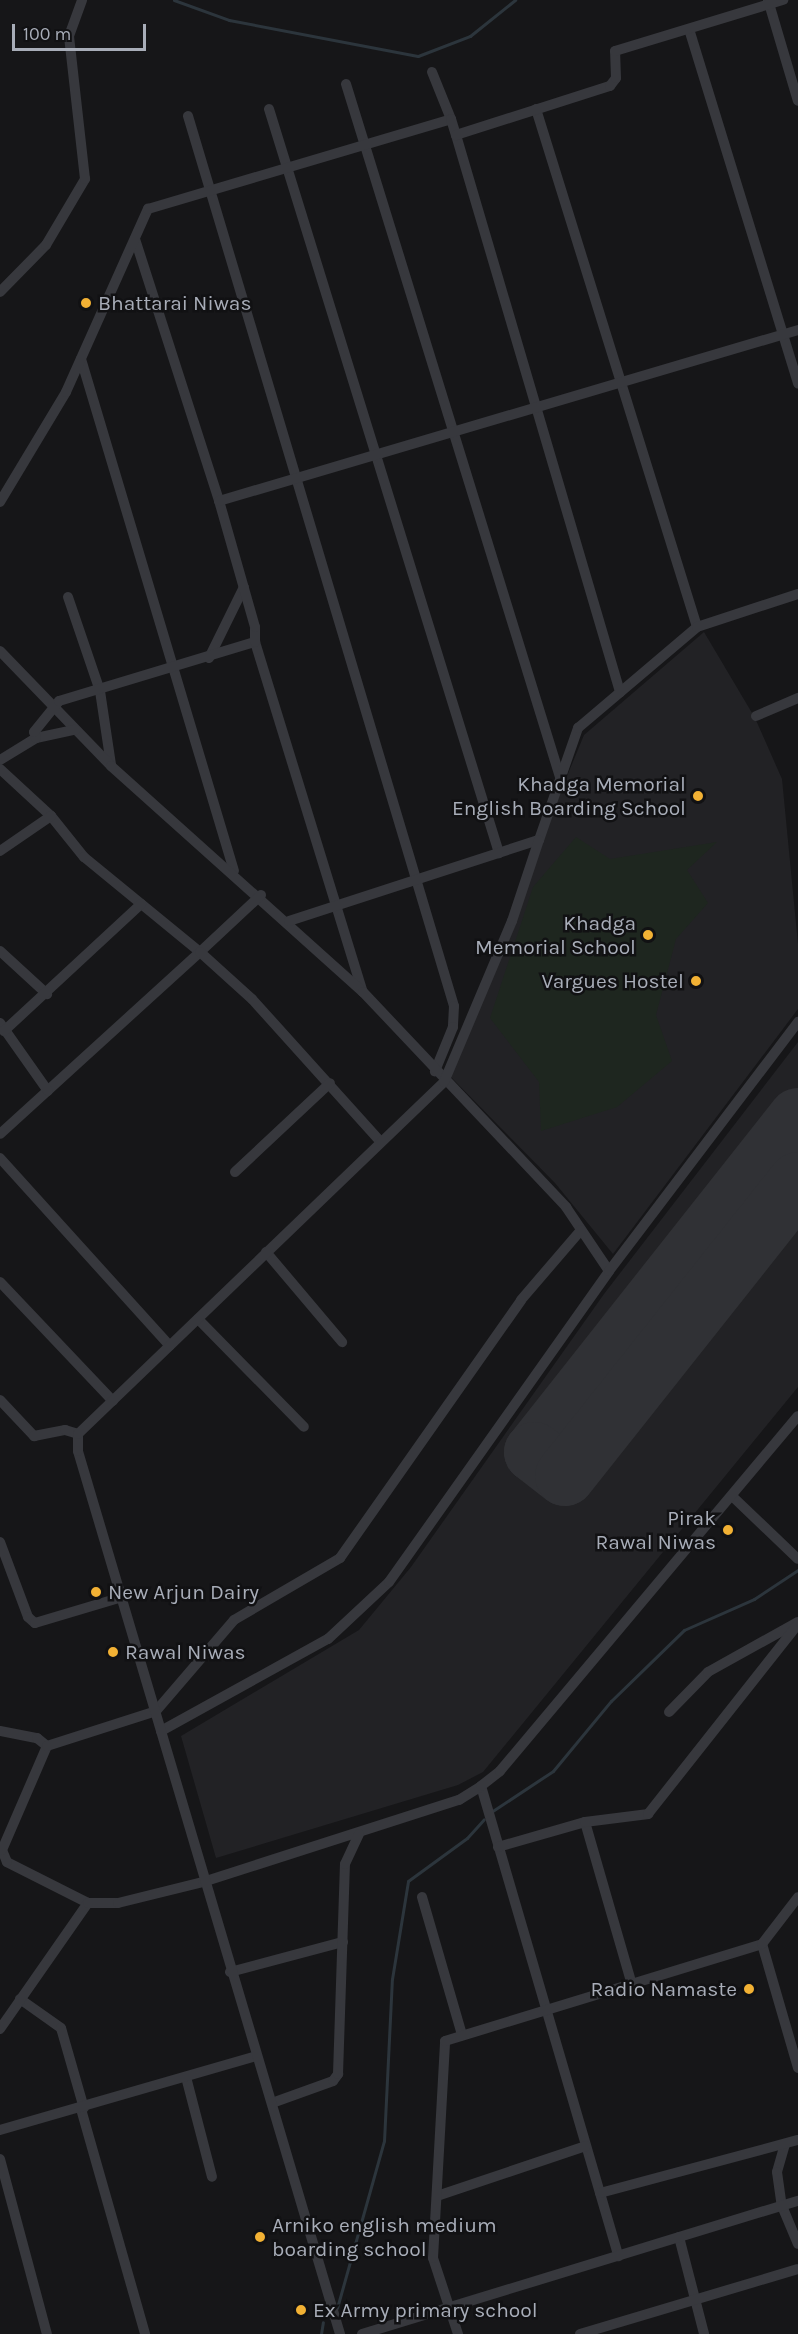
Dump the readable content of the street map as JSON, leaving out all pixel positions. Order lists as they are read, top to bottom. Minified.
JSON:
{"places":["Bhattarai Niwas","Khadga Memorial English Boarding School","Khadga Memorial School","Vargues Hostel","Pirak Rawal Niwas","New Arjun Dairy","Rawal Niwas","Radio Namaste","Arniko english medium boarding school","Ex Army primary school"],"scale_bar":"100 m"}
